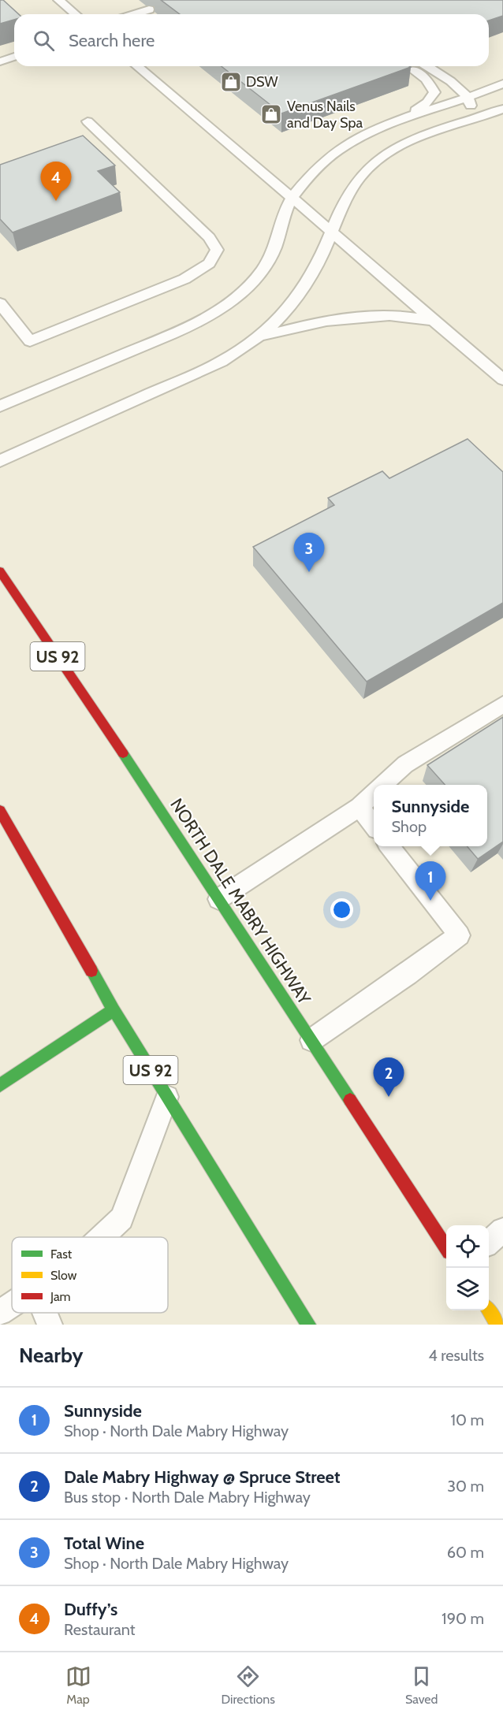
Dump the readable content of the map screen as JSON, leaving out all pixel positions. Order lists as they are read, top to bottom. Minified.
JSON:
{"streets":{"main road":["US 92","NORTH DALE MABRY HIGHWAY"]},"places":{"shop":["DSW","Venus Nails and Day Spa"]},"legend":["Fast","Slow","Jam"],"page":{"search":"Search here","pins":["4","3","1","2"],"popup":["Sunnyside","Shop"],"heading":["Nearby","4 results"],"list":[{"mark":"1","name":"Sunnyside","note":"Shop · North Dale Mabry Highway","value":"10 m"},{"mark":"2","name":"Dale Mabry Highway @ Spruce Street","note":"Bus stop · North Dale Mabry Highway","value":"30 m"},{"mark":"3","name":"Total Wine","note":"Shop · North Dale Mabry Highway","value":"60 m"},{"mark":"4","name":"Duffy’s","note":"Restaurant","value":"190 m"}],"nav":["Map","Directions","Saved"]}}
